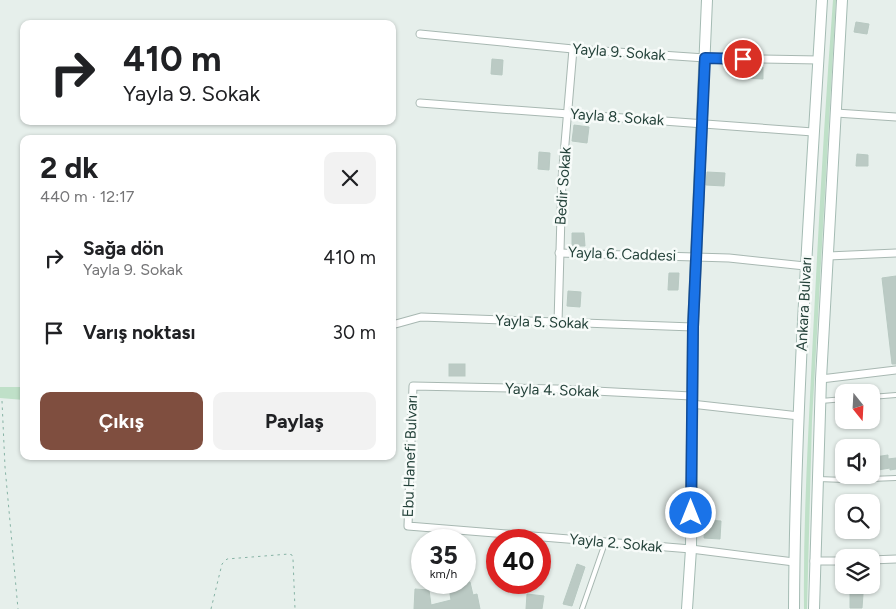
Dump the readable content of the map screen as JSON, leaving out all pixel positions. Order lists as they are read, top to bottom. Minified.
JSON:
{"streets":{"main road":["Ankara Bulvarı"],"street":["Yayla 9. Sokak","Yayla 8. Sokak","Bedir Sokak","Yayla 6. Caddesi","Yayla 5. Sokak","Yayla 4. Sokak","Ebu Hanefi Bulvarı","Yayla 2. Sokak"]},"crossings":[["Yayla 9. Sokak","Bedir Sokak"],["Yayla 9. Sokak","Ankara Bulvarı"],["Yayla 8. Sokak","Bedir Sokak"],["Yayla 8. Sokak","Ankara Bulvarı"],["Bedir Sokak","Yayla 6. Caddesi"],["Bedir Sokak","Yayla 5. Sokak"],["Yayla 6. Caddesi","Ankara Bulvarı"],["Ankara Bulvarı","Yayla 4. Sokak"],["Ankara Bulvarı","Yayla 2. Sokak"],["Yayla 4. Sokak","Ebu Hanefi Bulvarı"],["Ebu Hanefi Bulvarı","Yayla 2. Sokak"]],"north":"bottom","page":{"turn":["410 m","Yayla 9. Sokak"],"heading":["2 dk","440 m · 12:17"],"list":[{"name":"Sağa dön","note":"Yayla 9. Sokak","value":"410 m"},{"name":"Varış noktası","value":"30 m"}],"buttons":["Çıkış","Paylaş"],"speed":"35 km/h","limit":"40"}}
